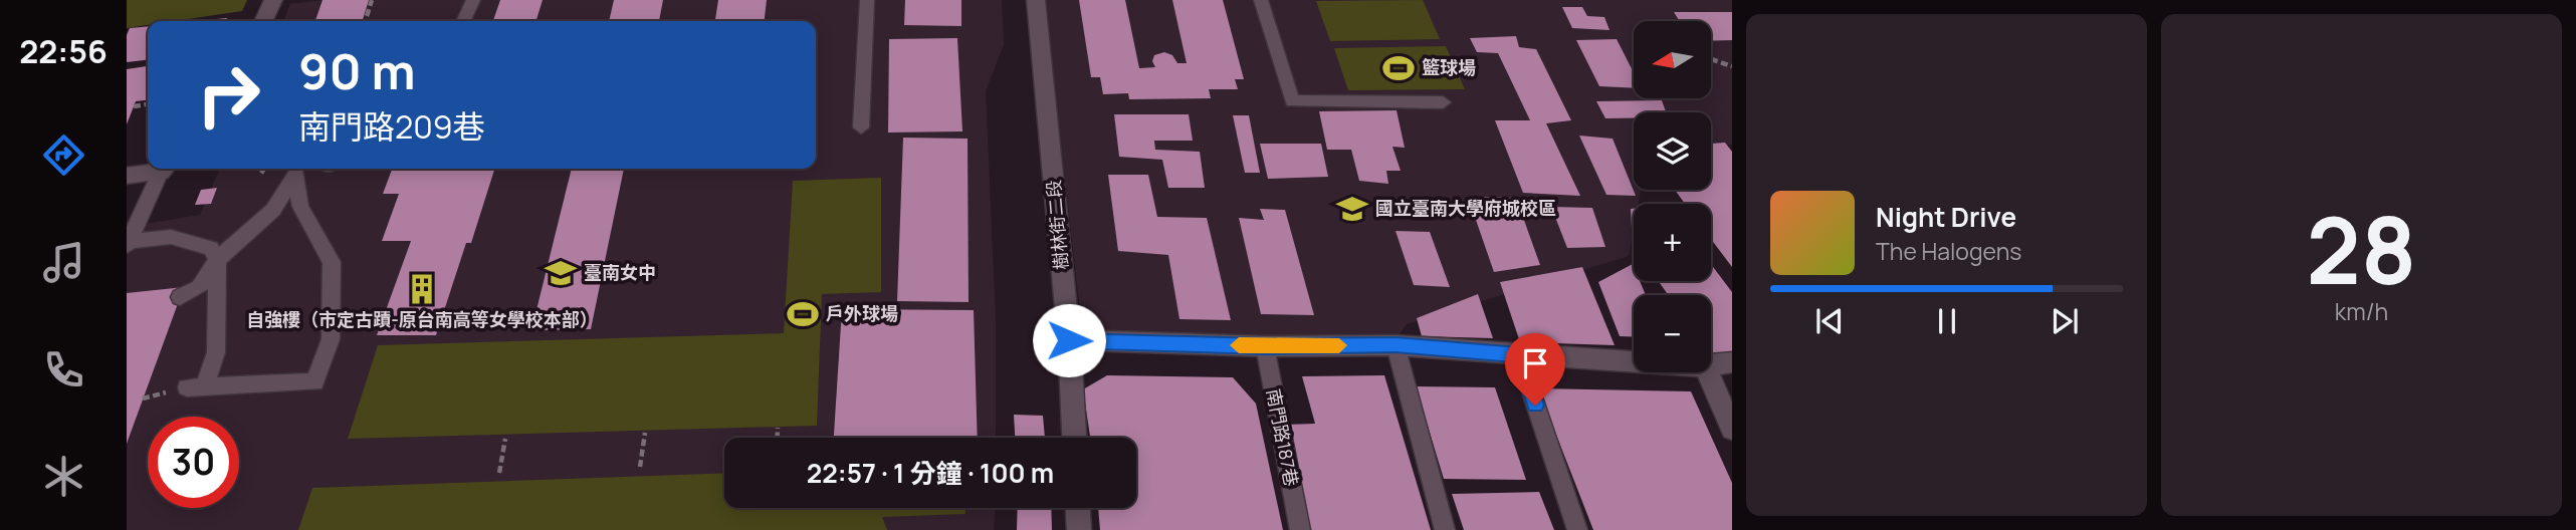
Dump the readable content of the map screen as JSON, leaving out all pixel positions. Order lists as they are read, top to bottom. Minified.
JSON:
{"streets":{"street":["樹林街二段"],"lane":["南門路187巷"]},"places":{"sports":["籃球場","戶外球場"],"school or university":["國立臺南大學府城校區","臺南女中"],"building":["自強樓（市定古蹟-原台南高等女學校本部）"]},"north":"left","page":{"tabs":"22:56","tile":["28","km/h"],"map_buttons":["+","−"],"turn":["90 m","南門路209巷"],"song":["Night Drive","The Halogens"],"limit":"30","trip":"22:57 · 1 分鐘 · 100 m"}}
